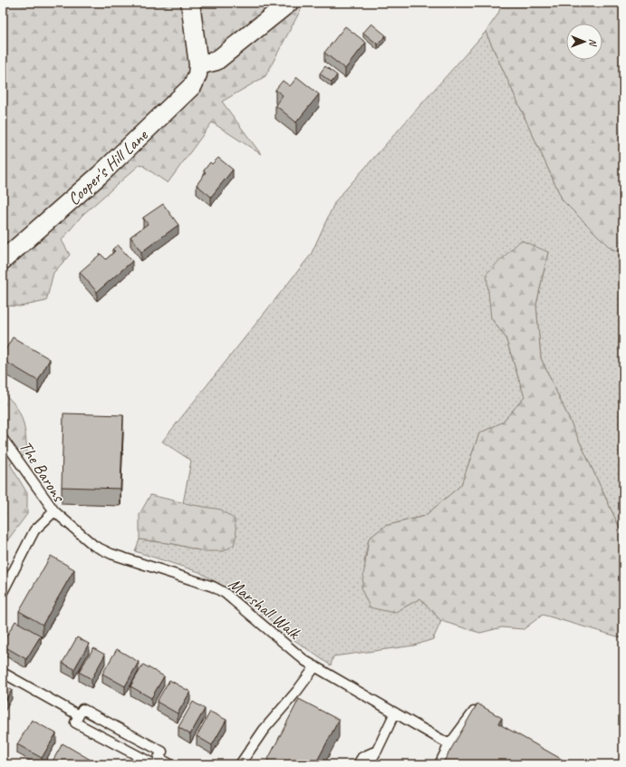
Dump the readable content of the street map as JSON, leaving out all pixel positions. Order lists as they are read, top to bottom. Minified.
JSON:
{"streets":{"street":["Cooper's Hill Lane"],"lane":["The Barons","Marshall Walk"]},"crossings":[["The Barons","Marshall Walk"]],"north":"right"}
